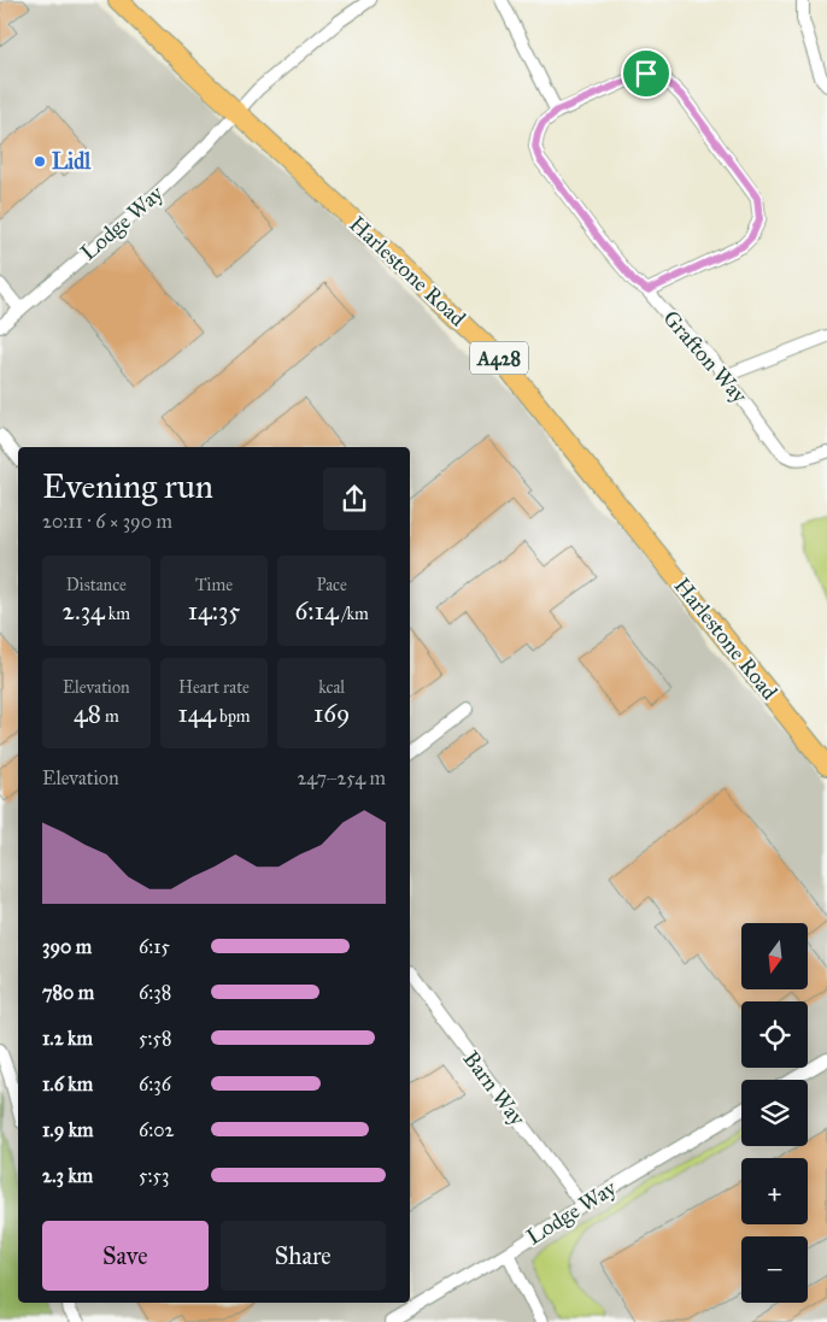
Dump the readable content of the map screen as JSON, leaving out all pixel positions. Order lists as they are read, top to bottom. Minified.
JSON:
{"streets":{"main road":["Harlestone Road","A428"],"street":["Lodge Way","Grafton Way","Barn Way"]},"crossings":[["Lodge Way","Harlestone Road"],["Lodge Way","Barn Way"]],"places":["Lidl"],"north":"bottom","page":{"heading":["Evening run","20:11 · 6 × 390 m"],"stats":[["Distance","2.34 km"],["Time","14:35"],["Pace","6:14 /km"],["Elevation","48 m"],["Heart rate","144 bpm"],["kcal","169"]],"chart":["Elevation","247–254 m"],"map_buttons":["+","−"],"list":[{"name":"390 m","note":"6:15"},{"name":"780 m","note":"6:38"},{"name":"1.2 km","note":"5:58"},{"name":"1.6 km","note":"6:36"},{"name":"1.9 km","note":"6:02"},{"name":"2.3 km","note":"5:53"}],"buttons":["Save","Share"]}}
